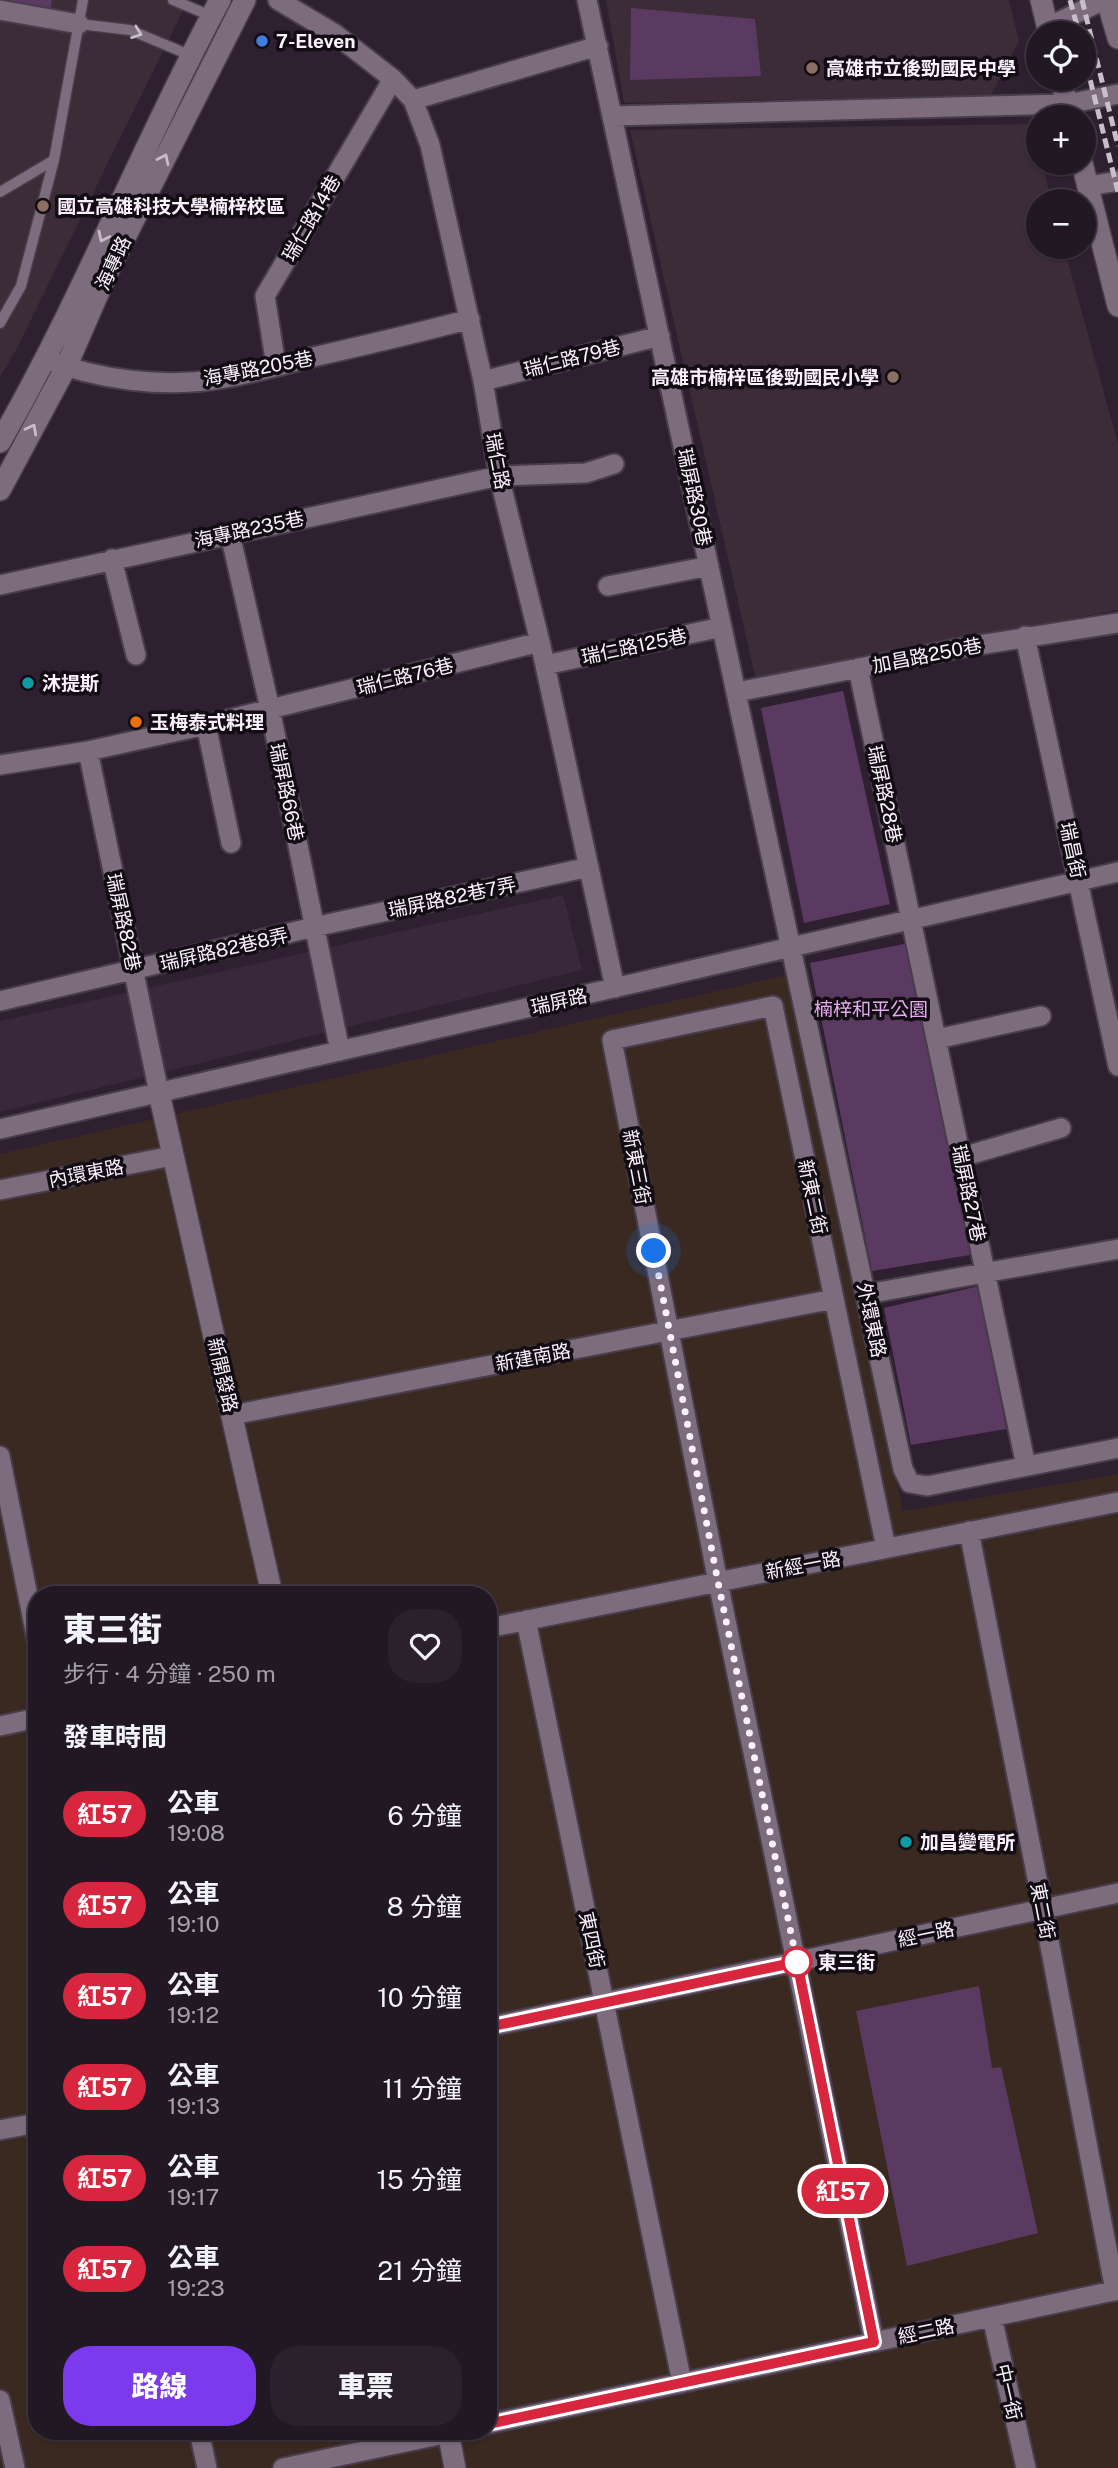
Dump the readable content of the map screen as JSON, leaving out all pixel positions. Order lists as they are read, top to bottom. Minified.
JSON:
{"streets":{"street":["瑞仁路14巷","海專路","瑞仁路79巷","海專路205巷","瑞仁路","瑞屏路30巷","海專路235巷","瑞仁路125巷","加昌路250巷","瑞仁路76巷","瑞屏路66巷","瑞屏路28巷","瑞昌街","瑞屏路82巷7弄","瑞屏路82巷","瑞屏路82巷8弄","瑞屏路","新東三街","內環東路","瑞屏路27巷","新東二街","外環東路","新建南路","新開發路","新經一路","東二街","經一路","東四街","經二路","中一街"]},"crossings":[["瑞仁路14巷","海專路205巷"],["瑞仁路14巷","瑞仁路"],["海專路","海專路205巷"],["瑞仁路79巷","瑞仁路"],["瑞仁路79巷","瑞屏路30巷"],["海專路205巷","瑞仁路"],["瑞仁路","海專路235巷"],["瑞仁路","瑞仁路125巷"],["瑞仁路","瑞仁路76巷"],["瑞仁路","瑞屏路82巷7弄"],["瑞仁路","瑞屏路"],["瑞屏路30巷","瑞仁路125巷"],["瑞屏路30巷","加昌路250巷"],["瑞屏路30巷","瑞屏路"],["瑞屏路30巷","外環東路"],["海專路235巷","瑞屏路66巷"],["加昌路250巷","瑞屏路28巷"],["加昌路250巷","瑞昌街"],["瑞仁路76巷","瑞屏路66巷"],["瑞屏路66巷","瑞屏路82巷7弄"],["瑞屏路66巷","瑞屏路82巷8弄"],["瑞屏路66巷","瑞屏路"],["瑞屏路28巷","瑞屏路"],["瑞屏路28巷","瑞屏路27巷"],["瑞昌街","瑞屏路"],["瑞屏路82巷7弄","瑞屏路82巷8弄"],["瑞屏路82巷","瑞屏路82巷8弄"],["瑞屏路82巷","瑞屏路"],["瑞屏路82巷","新開發路"],["瑞屏路","瑞屏路27巷"],["瑞屏路","外環東路"],["瑞屏路","新開發路"],["新東三街","新東二街"],["新東三街","新建南路"],["新東三街","新經一路"],["內環東路","新開發路"],["瑞屏路27巷","外環東路"],["新東二街","新建南路"],["新東二街","新經一路"],["新建南路","新開發路"],["新經一路","東二街"],["新經一路","東四街"],["東二街","經一路"],["東二街","經二路"],["經一路","東四街"],["東四街","經二路"],["經二路","中一街"]],"parks":["楠梓和平公園"],"places":["7-Eleven","高雄市立後勁國民中學","國立高雄科技大學楠梓校區","高雄市楠梓區後勁國民小學","沐提斯","玉梅泰式料理","加昌變電所","東三街"],"lines":["bus line 紅57"],"page":{"on_map":"紅57","map_buttons":["+","−"],"heading":[["東三街","步行 · 4 分鐘 · 250 m"],"發車時間"],"list":[{"mark":"紅57","name":"公車","note":"19:08","value":"6 分鐘"},{"mark":"紅57","name":"公車","note":"19:10","value":"8 分鐘"},{"mark":"紅57","name":"公車","note":"19:12","value":"10 分鐘"},{"mark":"紅57","name":"公車","note":"19:13","value":"11 分鐘"},{"mark":"紅57","name":"公車","note":"19:17","value":"15 分鐘"},{"mark":"紅57","name":"公車","note":"19:23","value":"21 分鐘"}],"buttons":["路線","車票"]}}
